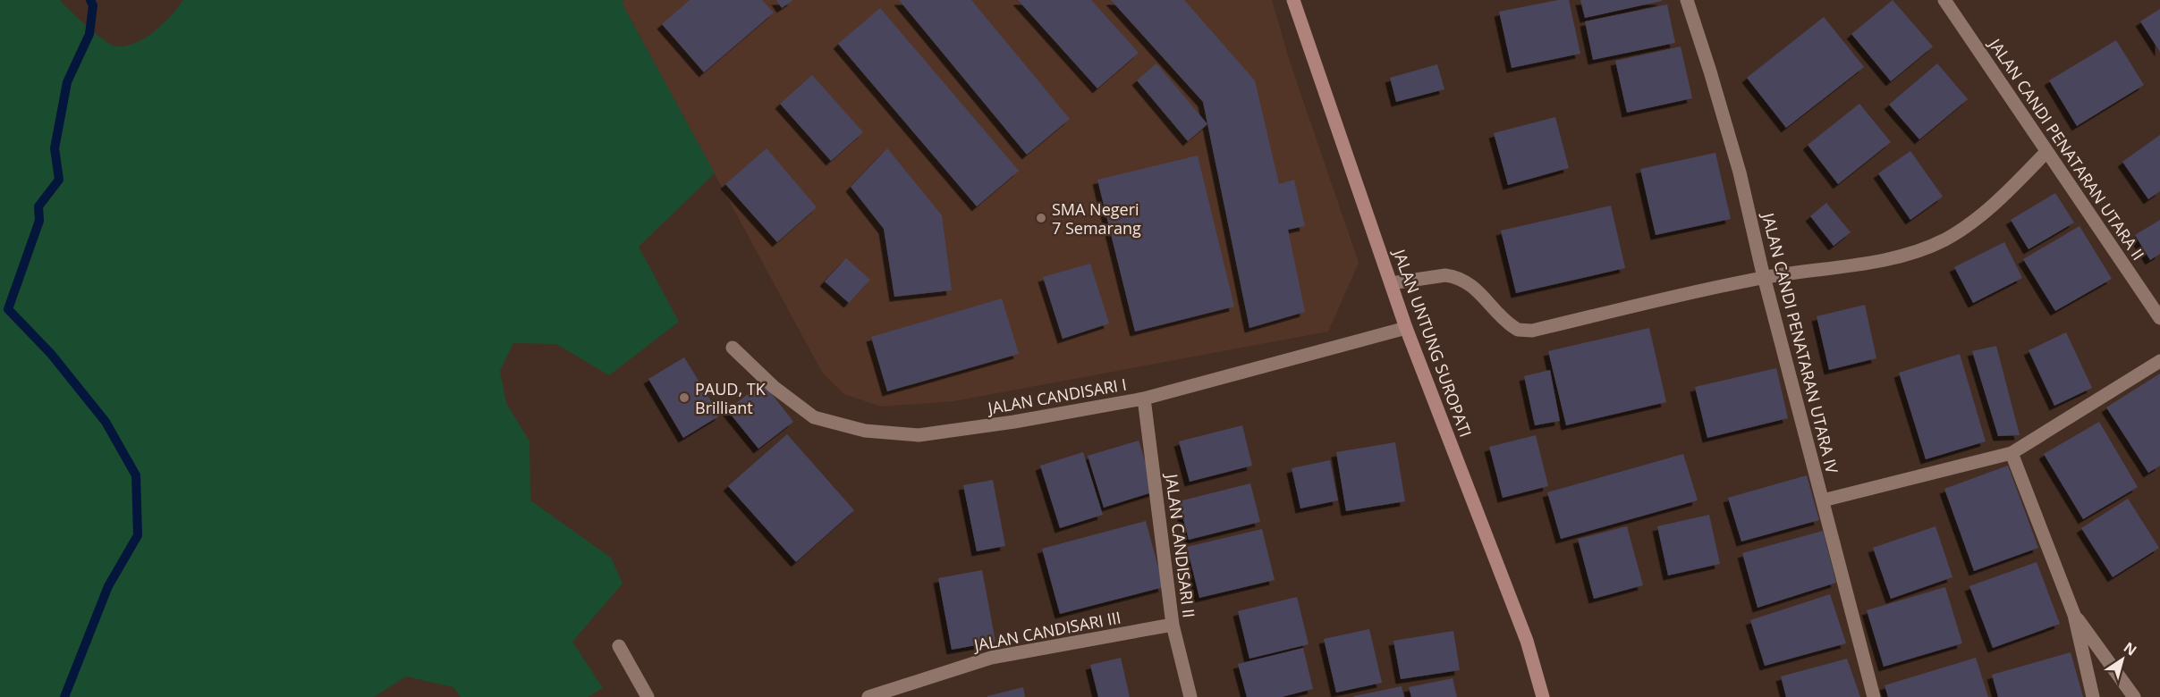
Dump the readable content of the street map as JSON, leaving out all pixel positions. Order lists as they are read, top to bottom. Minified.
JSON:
{"streets":{"main road":["JALAN UNTUNG SUROPATI"],"street":["JALAN CANDI PENATARAN UTARA II","JALAN CANDI PENATARAN UTARA IV","JALAN CANDISARI I","JALAN CANDISARI II","JALAN CANDISARI III"]},"crossings":[["JALAN UNTUNG SUROPATI","JALAN CANDISARI I"],["JALAN CANDISARI I","JALAN CANDISARI II"],["JALAN CANDISARI II","JALAN CANDISARI III"]],"places":["SMA Negeri 7 Semarang","PAUD, TK Brilliant"],"north":"top right"}
